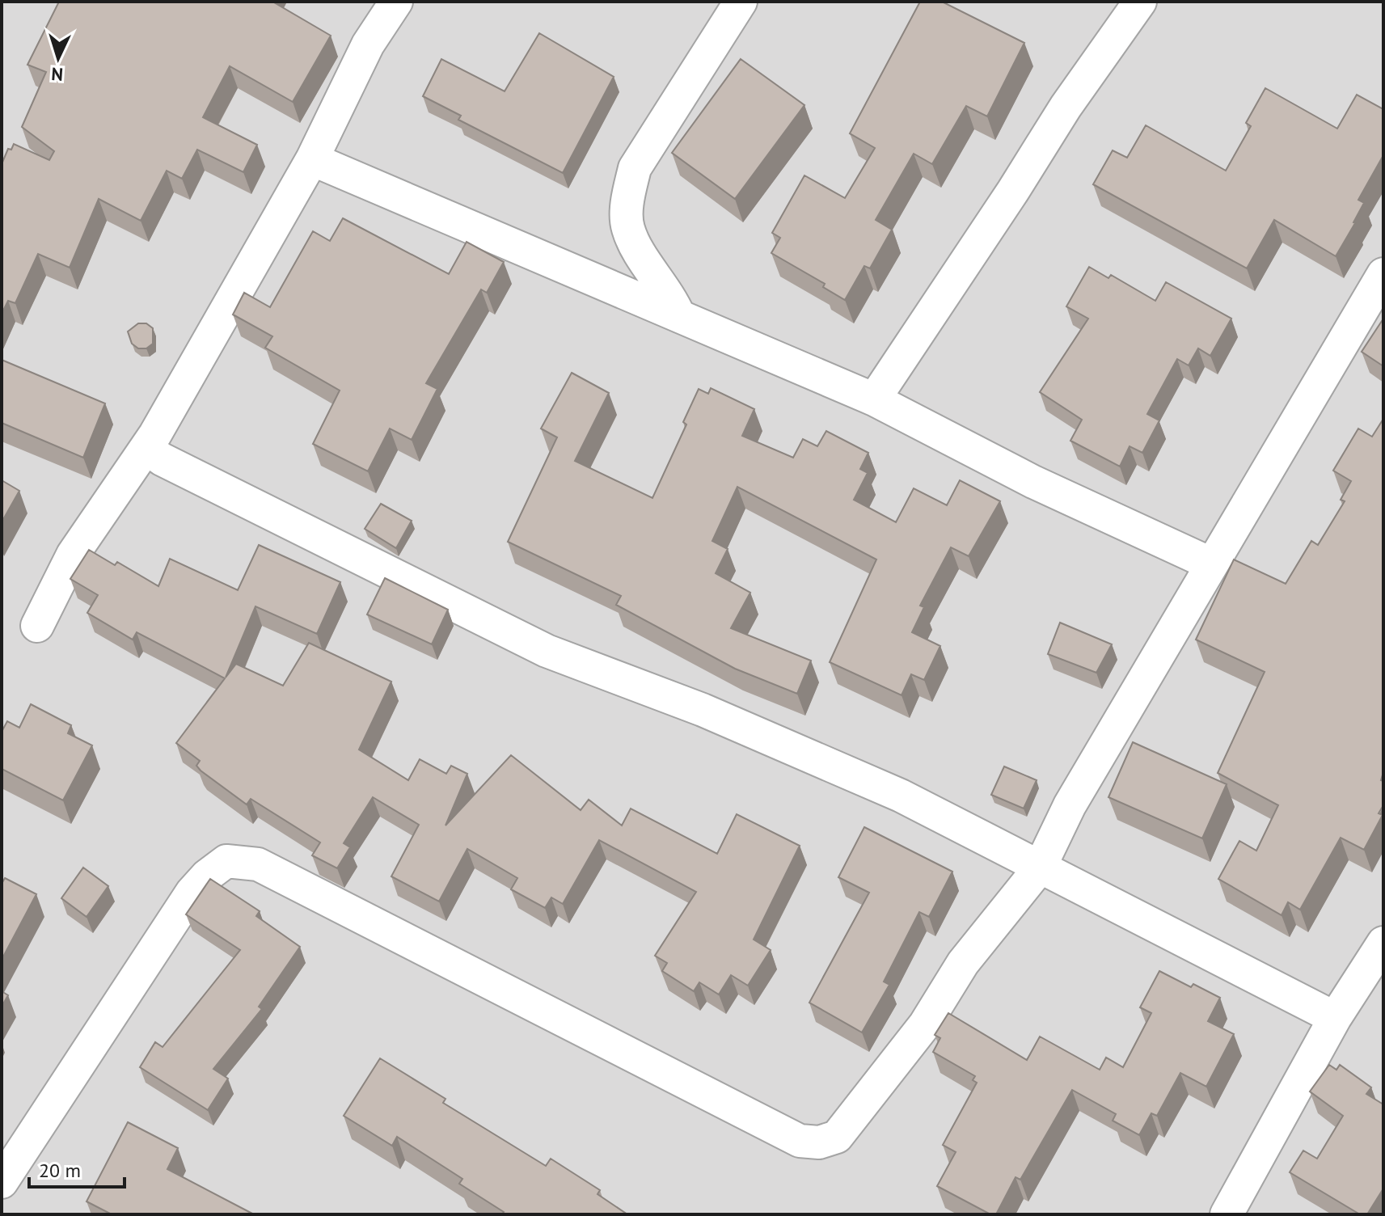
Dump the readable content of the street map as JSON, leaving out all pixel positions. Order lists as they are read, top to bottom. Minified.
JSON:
{"scale_bar":"20 m","north":"bottom"}
